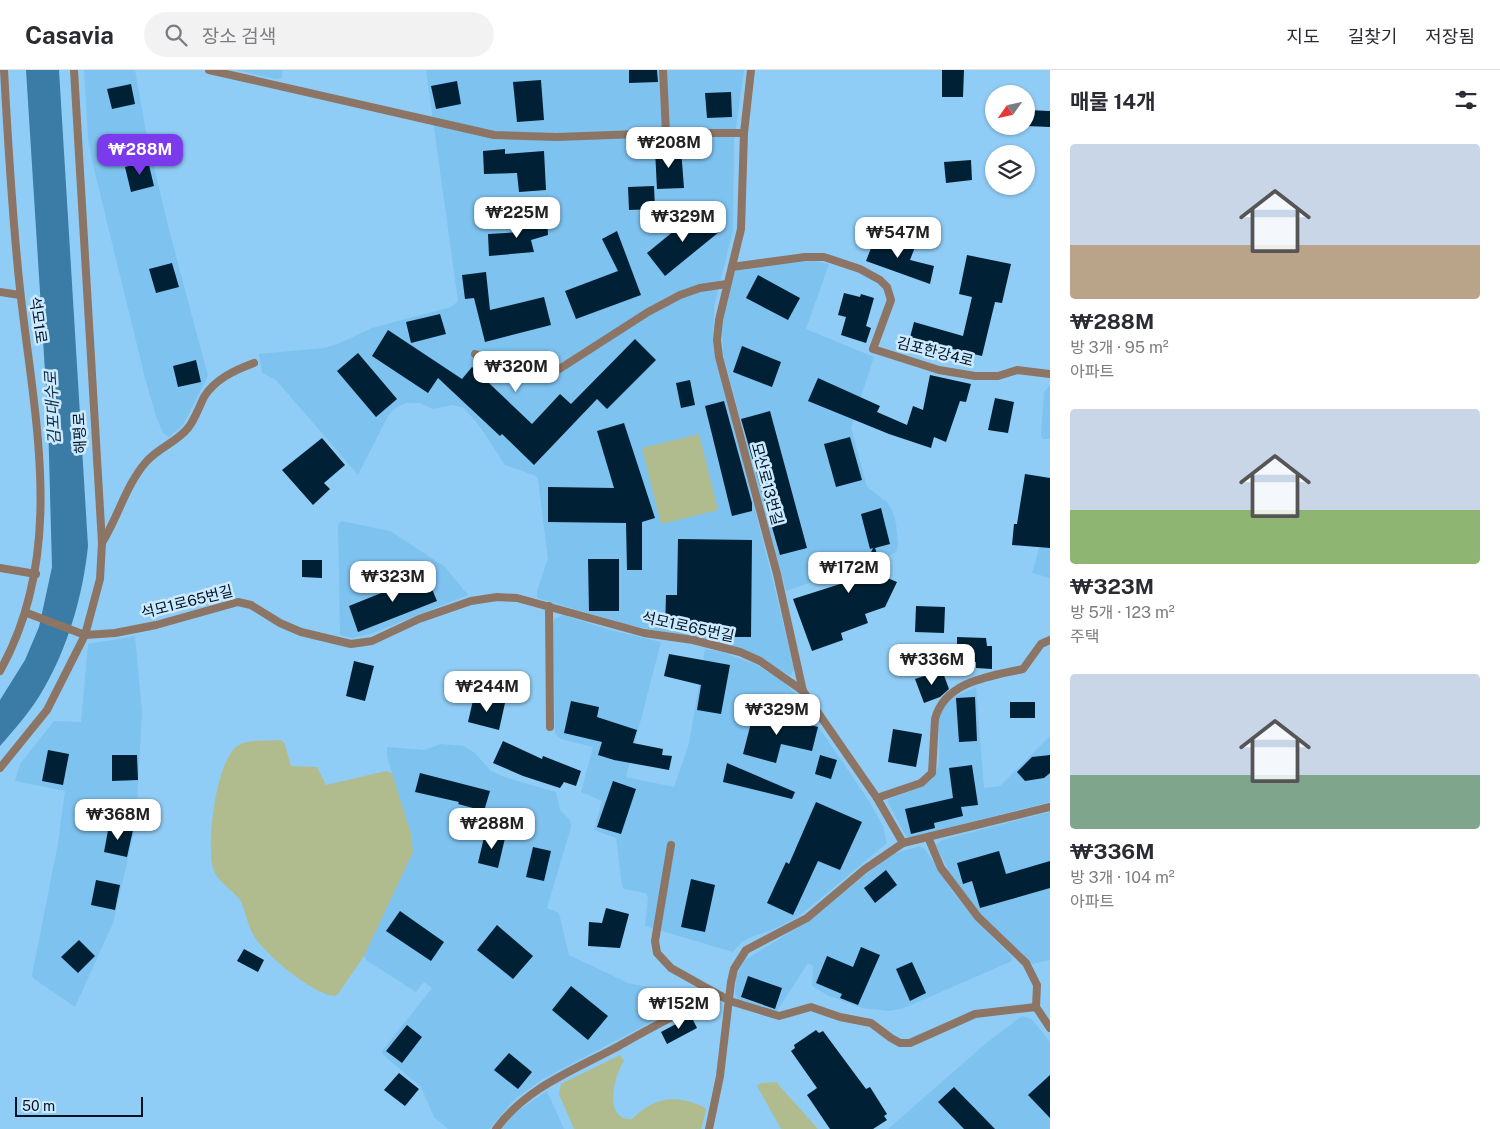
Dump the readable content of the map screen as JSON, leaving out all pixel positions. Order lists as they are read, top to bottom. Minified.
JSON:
{"streets":{"lane":["석모1로","김포한강4로","해평로","모산로13번길","석모1로65번길"]},"crossings":[["석모1로","석모1로65번길"],["김포한강4로","모산로13번길"],["해평로","석모1로65번길"],["모산로13번길","석모1로65번길"]],"water":["김포대수로"],"scale_bar":"50 m","north":"bottom left","page":{"header":"Casavia","search":"장소 검색","nav":["지도","길찾기","저장됨"],"heading":"매물 14개","price":["₩208M","₩288M","₩225M","₩329M","₩547M","₩320M","₩172M","₩323M","₩336M","₩244M","₩329M","₩368M","₩288M","₩152M"],"list":[{"name":"₩288M","note":"방 3개 · 95 m² · 아파트"},{"name":"₩323M","note":"방 5개 · 123 m² · 주택"},{"name":"₩336M","note":"방 3개 · 104 m² · 아파트"}],"scale":"50 m"}}
